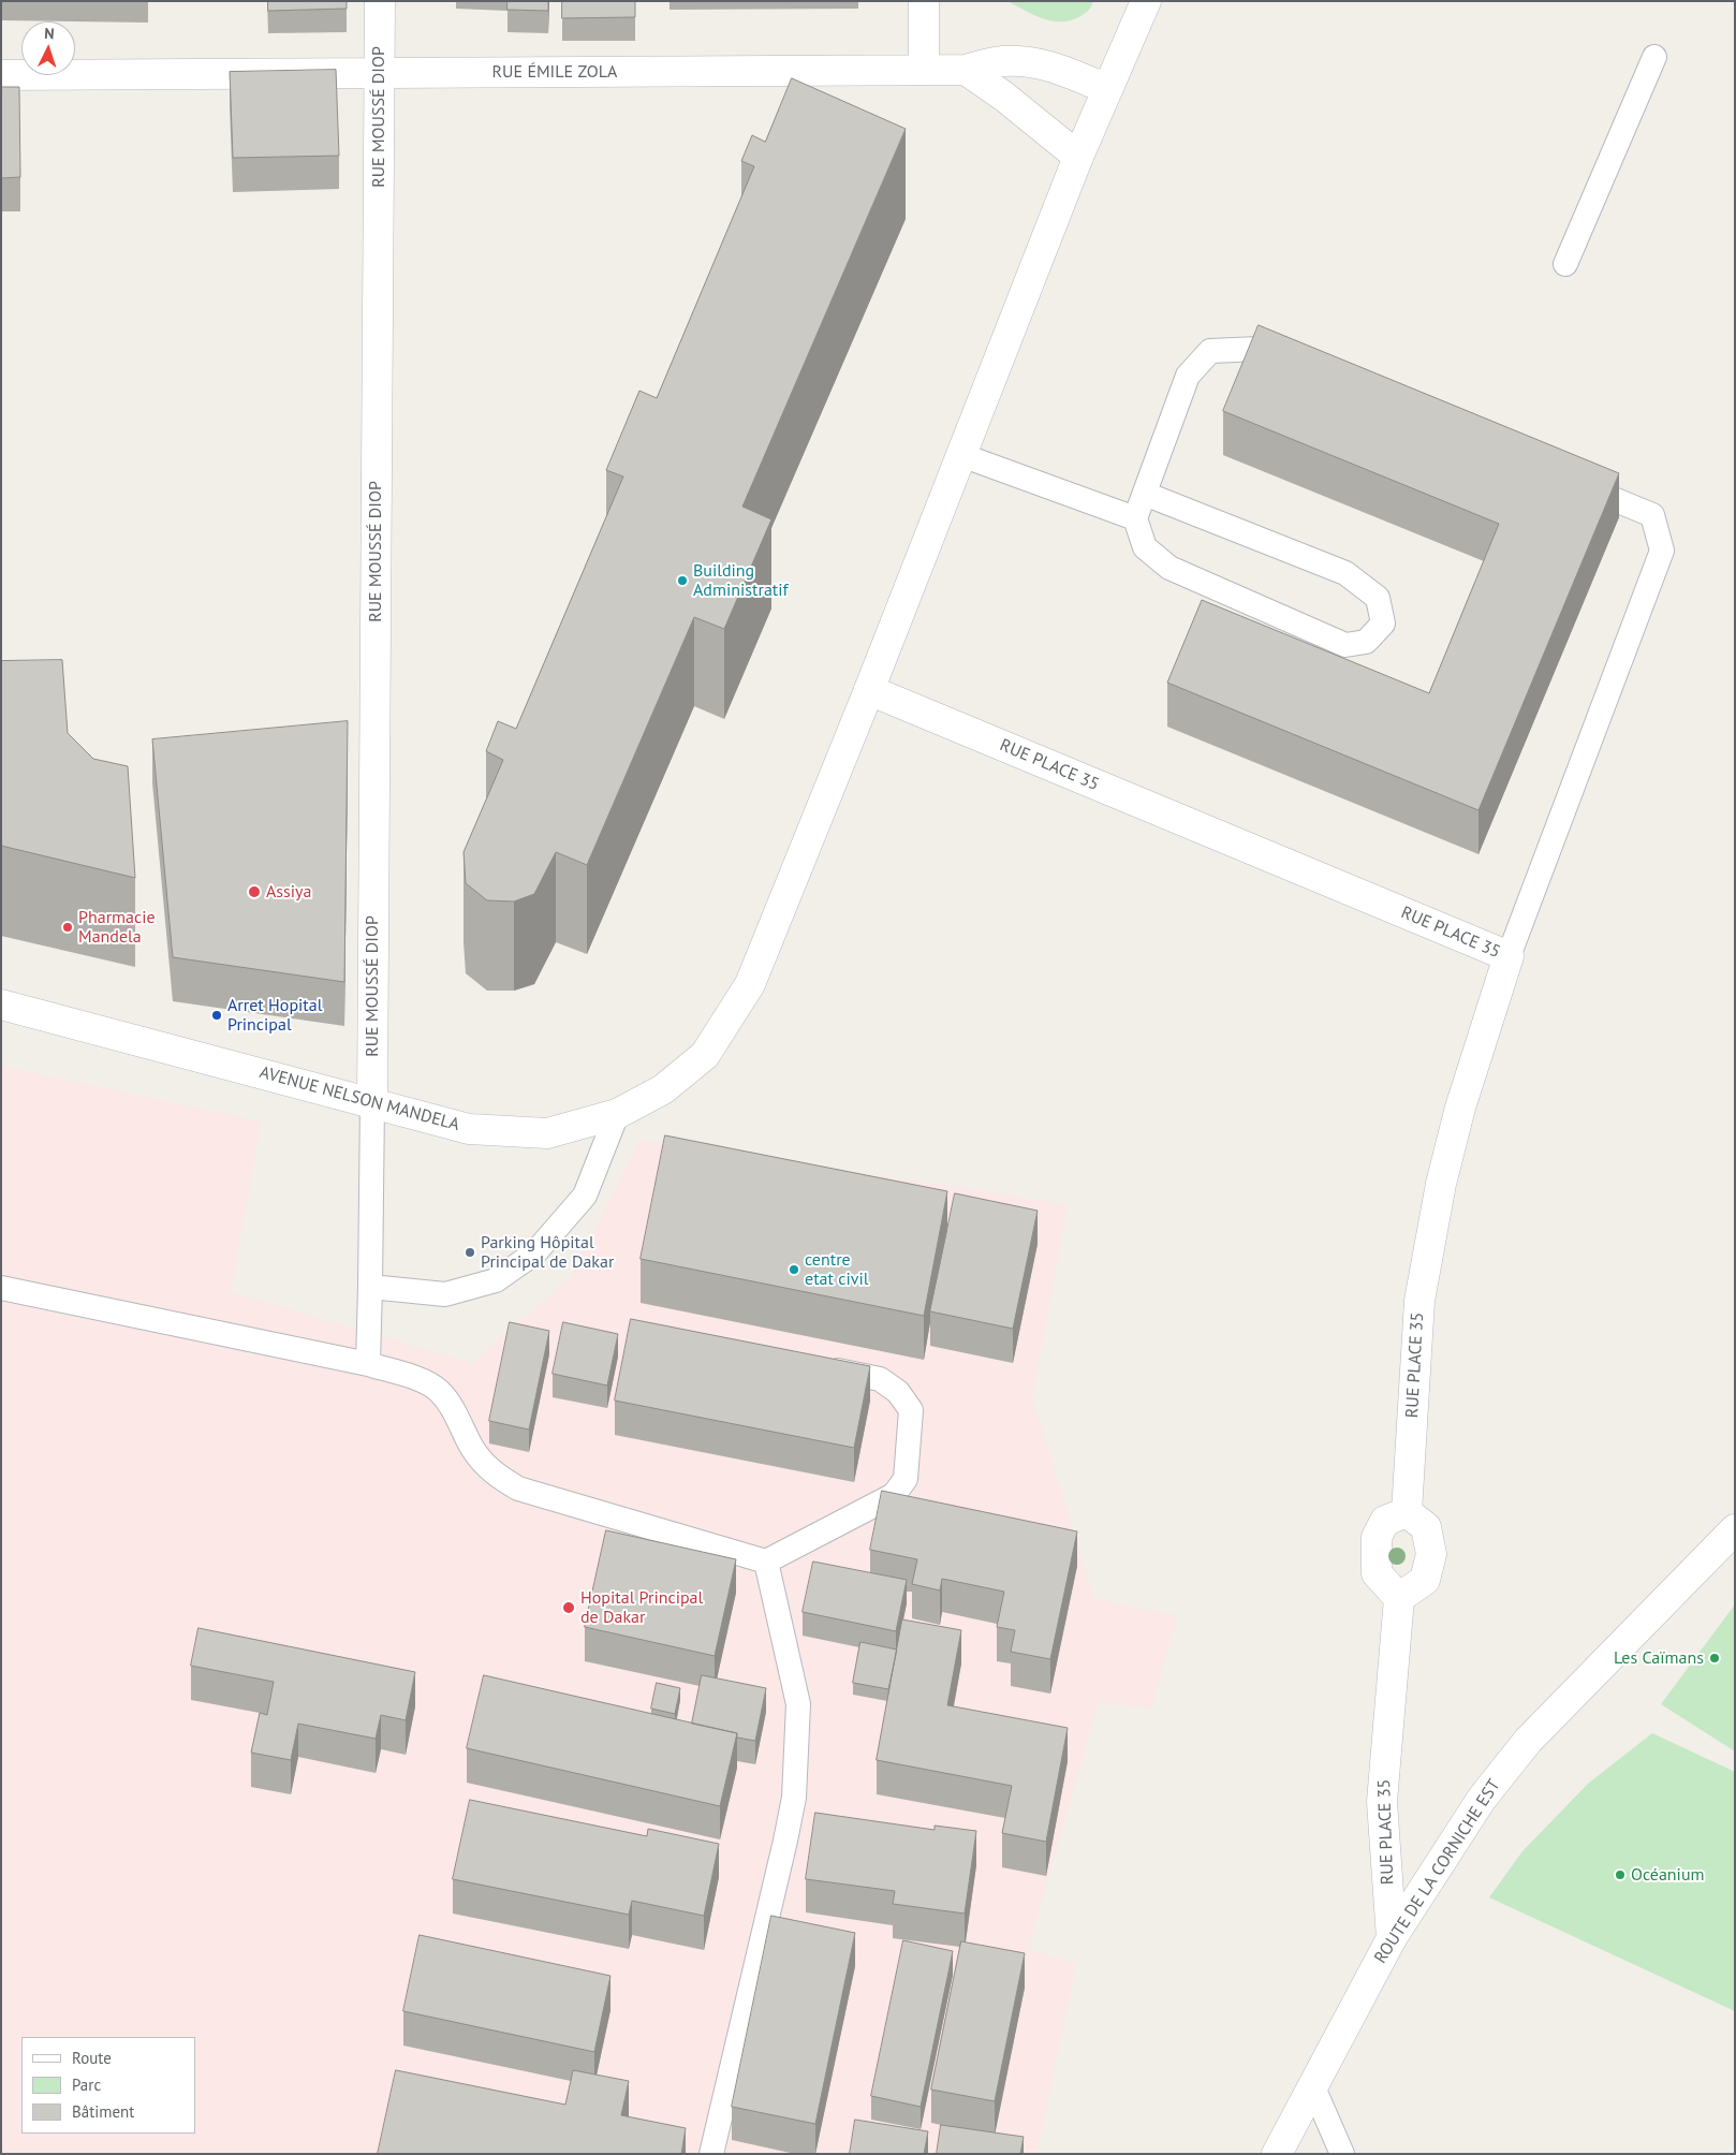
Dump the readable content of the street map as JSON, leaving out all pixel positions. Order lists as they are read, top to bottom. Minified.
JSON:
{"streets":{"street":["RUE ÉMILE ZOLA","RUE MOUSSÉ DIOP","RUE PLACE 35","AVENUE NELSON MANDELA","ROUTE DE LA CORNICHE EST"]},"crossings":[["RUE ÉMILE ZOLA","RUE MOUSSÉ DIOP"],["RUE ÉMILE ZOLA","AVENUE NELSON MANDELA"],["RUE MOUSSÉ DIOP","AVENUE NELSON MANDELA"],["RUE PLACE 35","AVENUE NELSON MANDELA"],["RUE PLACE 35","ROUTE DE LA CORNICHE EST"]],"places":["Building Administratif","Assiya","Pharmacie Mandela","Arret Hopital Principal","Parking Hôpital Principal de Dakar","centre etat civil","Hopital Principal de Dakar","Les Caïmans","Océanium"],"legend":["Route","Parc","Bâtiment"],"north":"top"}
